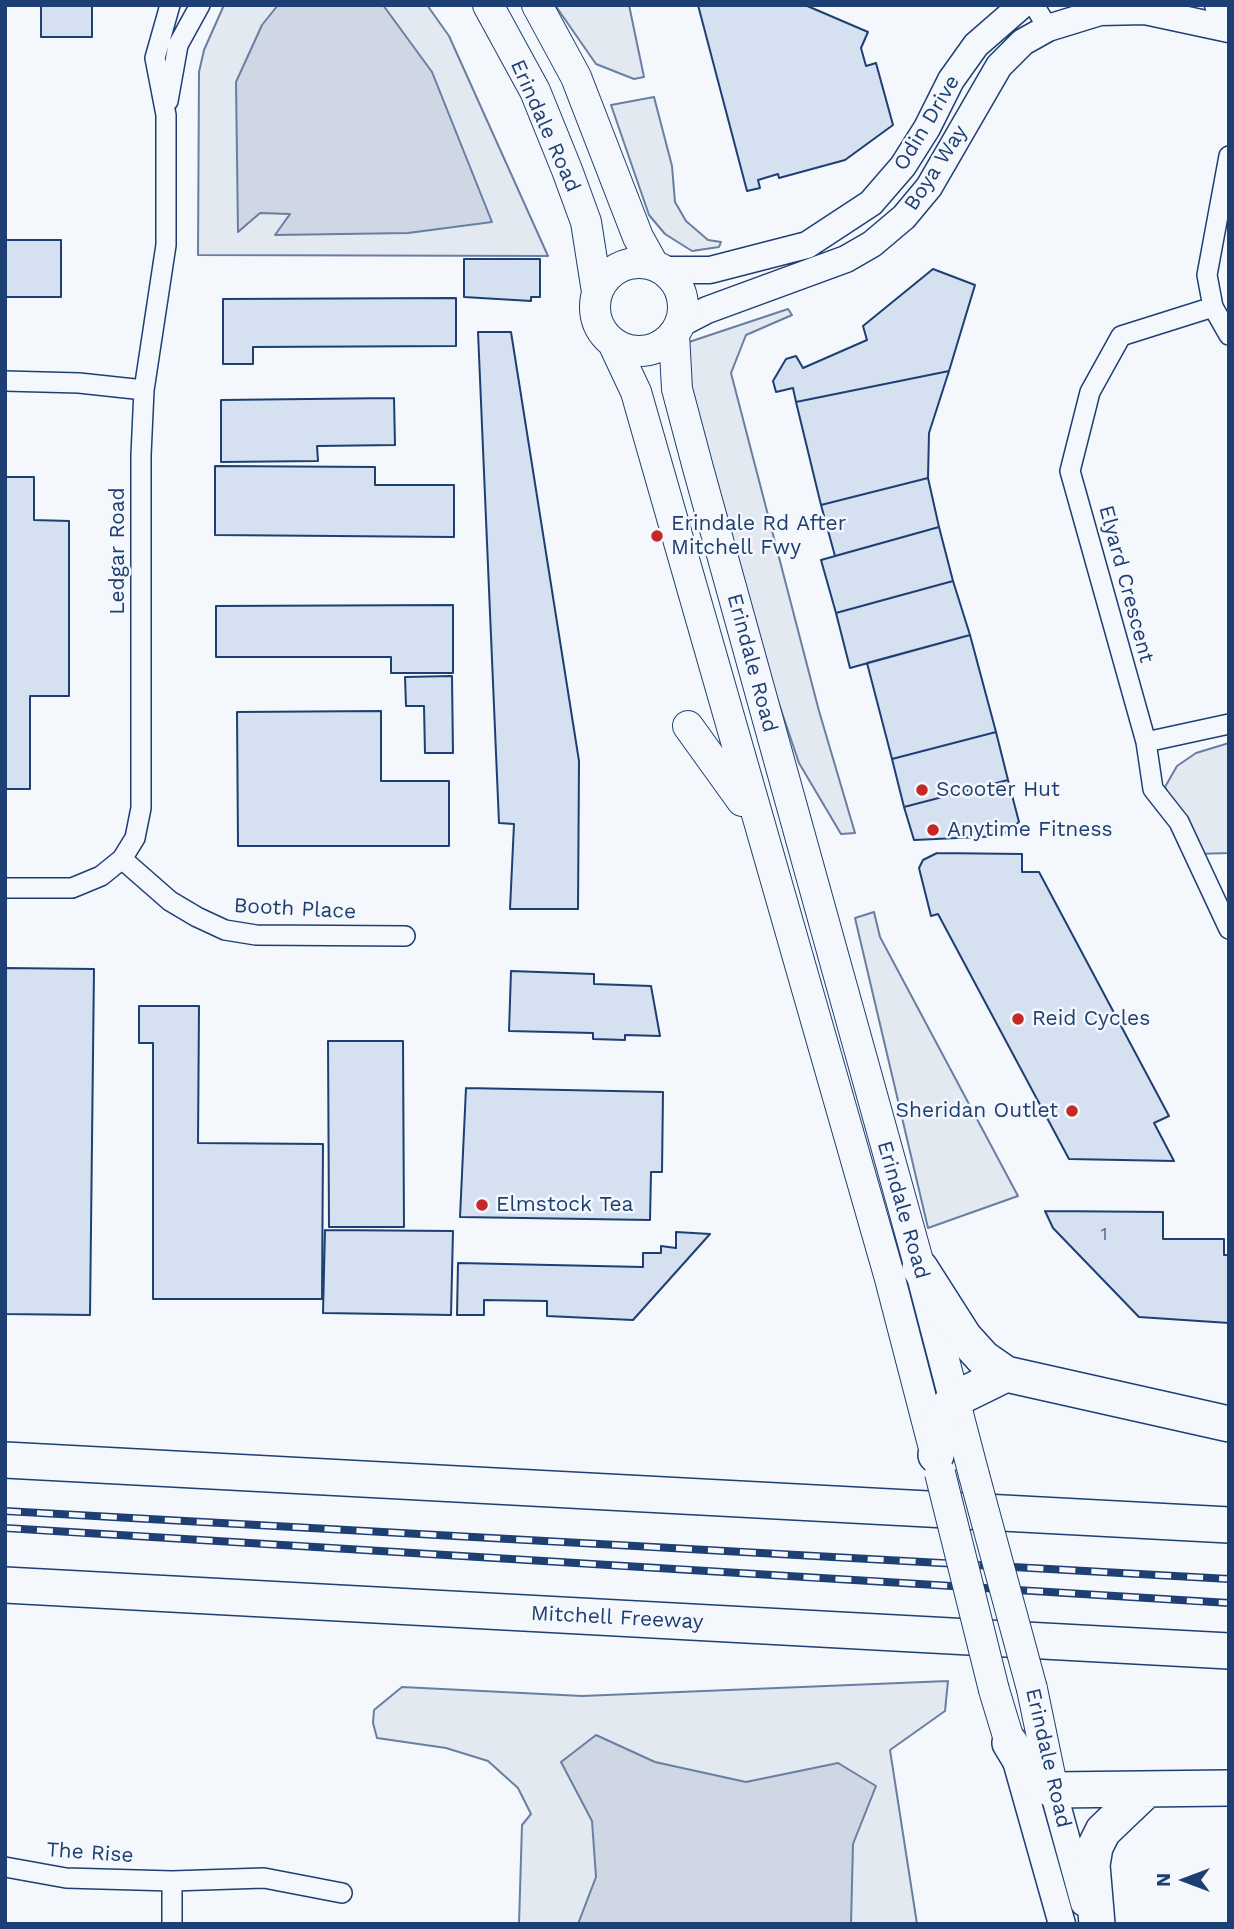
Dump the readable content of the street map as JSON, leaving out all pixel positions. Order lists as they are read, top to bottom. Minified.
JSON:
{"streets":{"highway":["Mitchell Freeway"],"main road":["Odin Drive","Erindale Road","Boya Way"],"street":["Ledgar Road","Elyard Crescent","Booth Place","The Rise"]},"crossings":[["Odin Drive","Erindale Road"],["Odin Drive","Boya Way"],["Erindale Road","Boya Way"],["Ledgar Road","Booth Place"]],"places":["Erindale Rd After Mitchell Fwy","Scooter Hut","Anytime Fitness","Reid Cycles","Sheridan Outlet","Elmstock Tea"],"house_numbers":["1"],"north":"left"}
